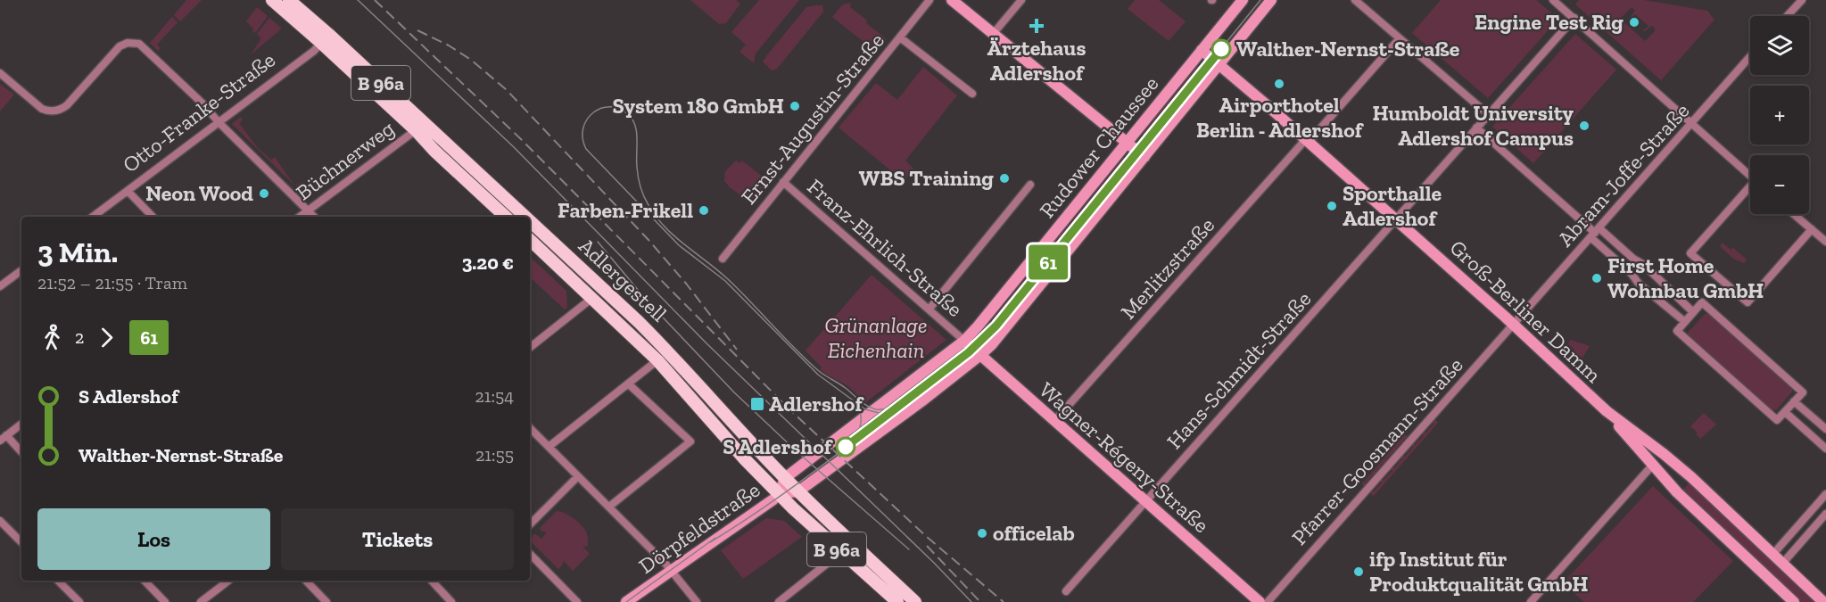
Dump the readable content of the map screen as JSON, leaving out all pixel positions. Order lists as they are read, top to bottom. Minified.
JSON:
{"streets":{"main road":["B 96a","Rudower Chaussee","Adlergestell","Groß-Berliner Damm","Wagner-Régeny-Straße","Dörpfeldstraße"],"street":["Otto-Franke-Straße","Ernst-Augustin-Straße","Büchnerweg","Abram-Joffe-Straße","Franz-Ehrlich-Straße","Merlitzstraße","Hans-Schmidt-Straße","Pfarrer-Goosmann-Straße"]},"crossings":[["Otto-Franke-Straße","Adlergestell"],["Ernst-Augustin-Straße","Franz-Ehrlich-Straße"],["Rudower Chaussee","Franz-Ehrlich-Straße"],["Rudower Chaussee","Adlergestell"],["Rudower Chaussee","Groß-Berliner Damm"],["Rudower Chaussee","Wagner-Régeny-Straße"],["Rudower Chaussee","Dörpfeldstraße"],["Büchnerweg","Adlergestell"],["Abram-Joffe-Straße","Groß-Berliner Damm"],["Abram-Joffe-Straße","Pfarrer-Goosmann-Straße"],["Franz-Ehrlich-Straße","Wagner-Régeny-Straße"],["Merlitzstraße","Groß-Berliner Damm"],["Merlitzstraße","Wagner-Régeny-Straße"],["Adlergestell","Dörpfeldstraße"],["Groß-Berliner Damm","Hans-Schmidt-Straße"],["Groß-Berliner Damm","Pfarrer-Goosmann-Straße"],["Hans-Schmidt-Straße","Wagner-Régeny-Straße"]],"parks":["Grünanlage Eichenhain"],"places":{"other":["Engine Test Rig","Walther-Nernst-Straße","Airporthotel Berlin - Adlershof","System 180 GmbH","Humboldt University Adlershof Campus","WBS Training","Neon Wood","Sporthalle Adlershof","Farben-Frikell","First Home Wohnbau GmbH","S Adlershof","officelab","ifp Institut für Produktqualität GmbH"],"health":["Ärztehaus Adlershof"],"transit":["Adlershof"]},"lines":["tram line 61"],"page":{"on_map":"61","map_buttons":["+","−"],"heading":["3 Min.","21:52 – 21:55 · Tram","3.20 €"],"legs":["2","61"],"list":[{"name":"S Adlershof","value":"21:54"},{"name":"Walther-Nernst-Straße","value":"21:55"}],"buttons":["Los","Tickets"]}}
